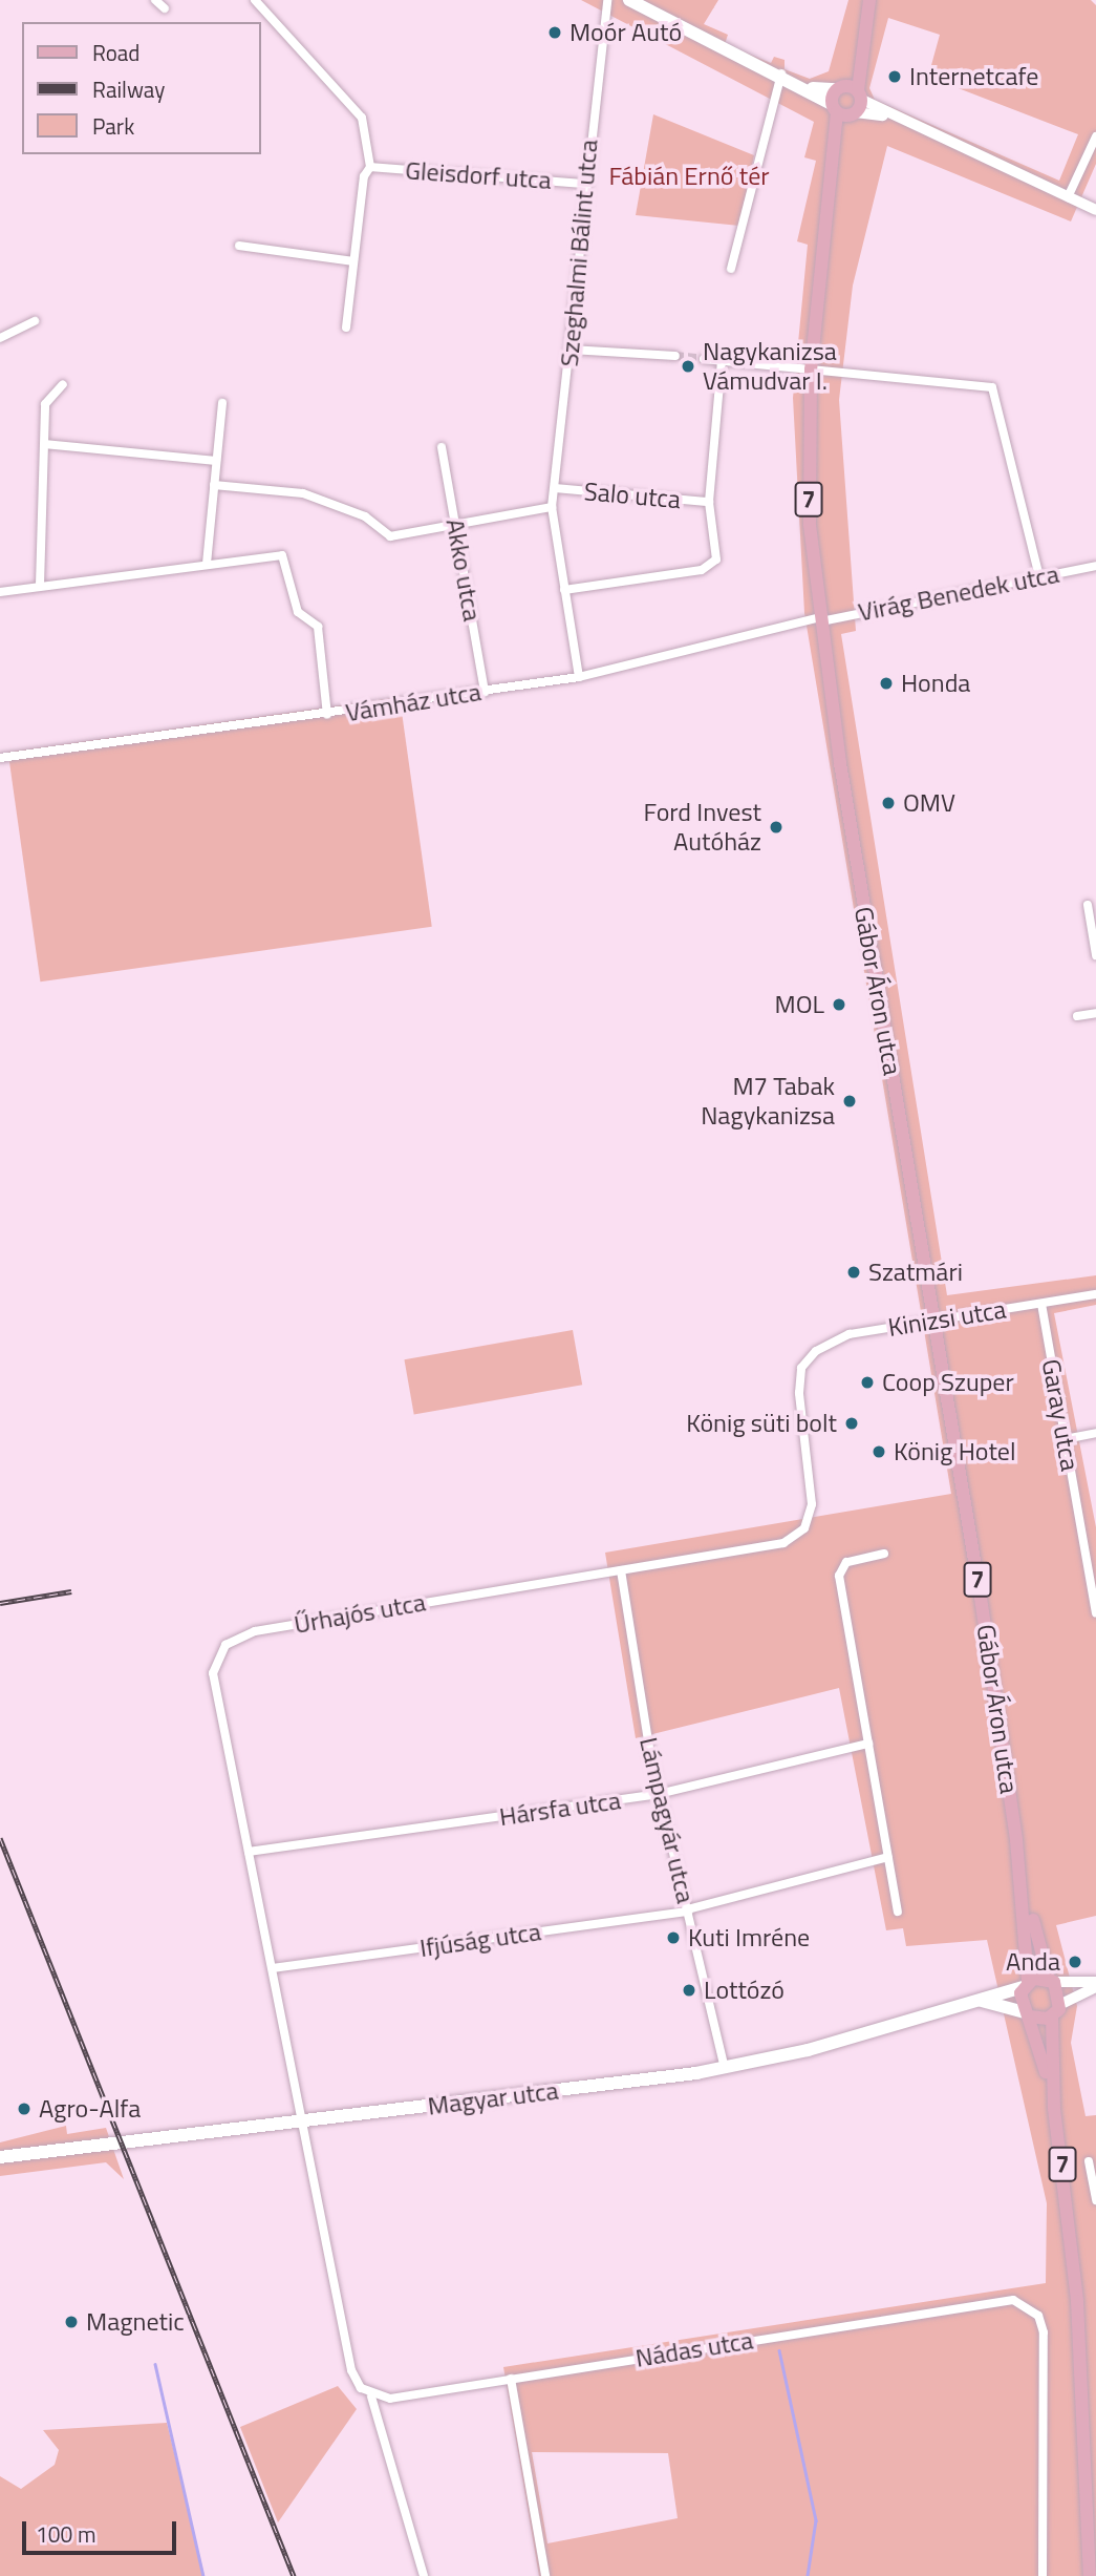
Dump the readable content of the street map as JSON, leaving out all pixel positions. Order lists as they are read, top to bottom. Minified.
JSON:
{"streets":{"main road":["7","Gábor Áron utca","Magyar utca"],"street":["Gleisdorf utca","Szeghalmi Bálint utca","Salo utca","Akko utca","Virág Benedek utca","Vámház utca","Kinizsi utca","Garay utca","Űrhajós utca","Hársfa utca","Lámpagyár utca","Ifjúság utca","Nádas utca"]},"crossings":[["Gleisdorf utca","Szeghalmi Bálint utca"],["Szeghalmi Bálint utca","Salo utca"],["Szeghalmi Bálint utca","Vámház utca"],["7","Gábor Áron utca"],["7","Magyar utca"],["Akko utca","Vámház utca"],["Virág Benedek utca","Vámház utca"],["Virág Benedek utca","Gábor Áron utca"],["Vámház utca","Gábor Áron utca"],["Gábor Áron utca","Kinizsi utca"],["Gábor Áron utca","Magyar utca"],["Kinizsi utca","Garay utca"],["Kinizsi utca","Űrhajós utca"],["Űrhajós utca","Hársfa utca"],["Űrhajós utca","Lámpagyár utca"],["Űrhajós utca","Ifjúság utca"],["Űrhajós utca","Magyar utca"],["Hársfa utca","Lámpagyár utca"],["Lámpagyár utca","Ifjúság utca"],["Lámpagyár utca","Magyar utca"]],"parks":["Fábián Ernő tér"],"places":["Moór Autó","Internetcafe","Nagykanizsa Vámudvar I.","Honda","OMV","Ford Invest Autóház","MOL","M7 Tabak Nagykanizsa","Szatmári","Coop Szuper","König süti bolt","König Hotel","Kuti Imréne","Anda","Lottózó","Agro-Alfa","Magnetic"],"legend":["Road","Railway","Park"],"scale_bar":"100 m"}
